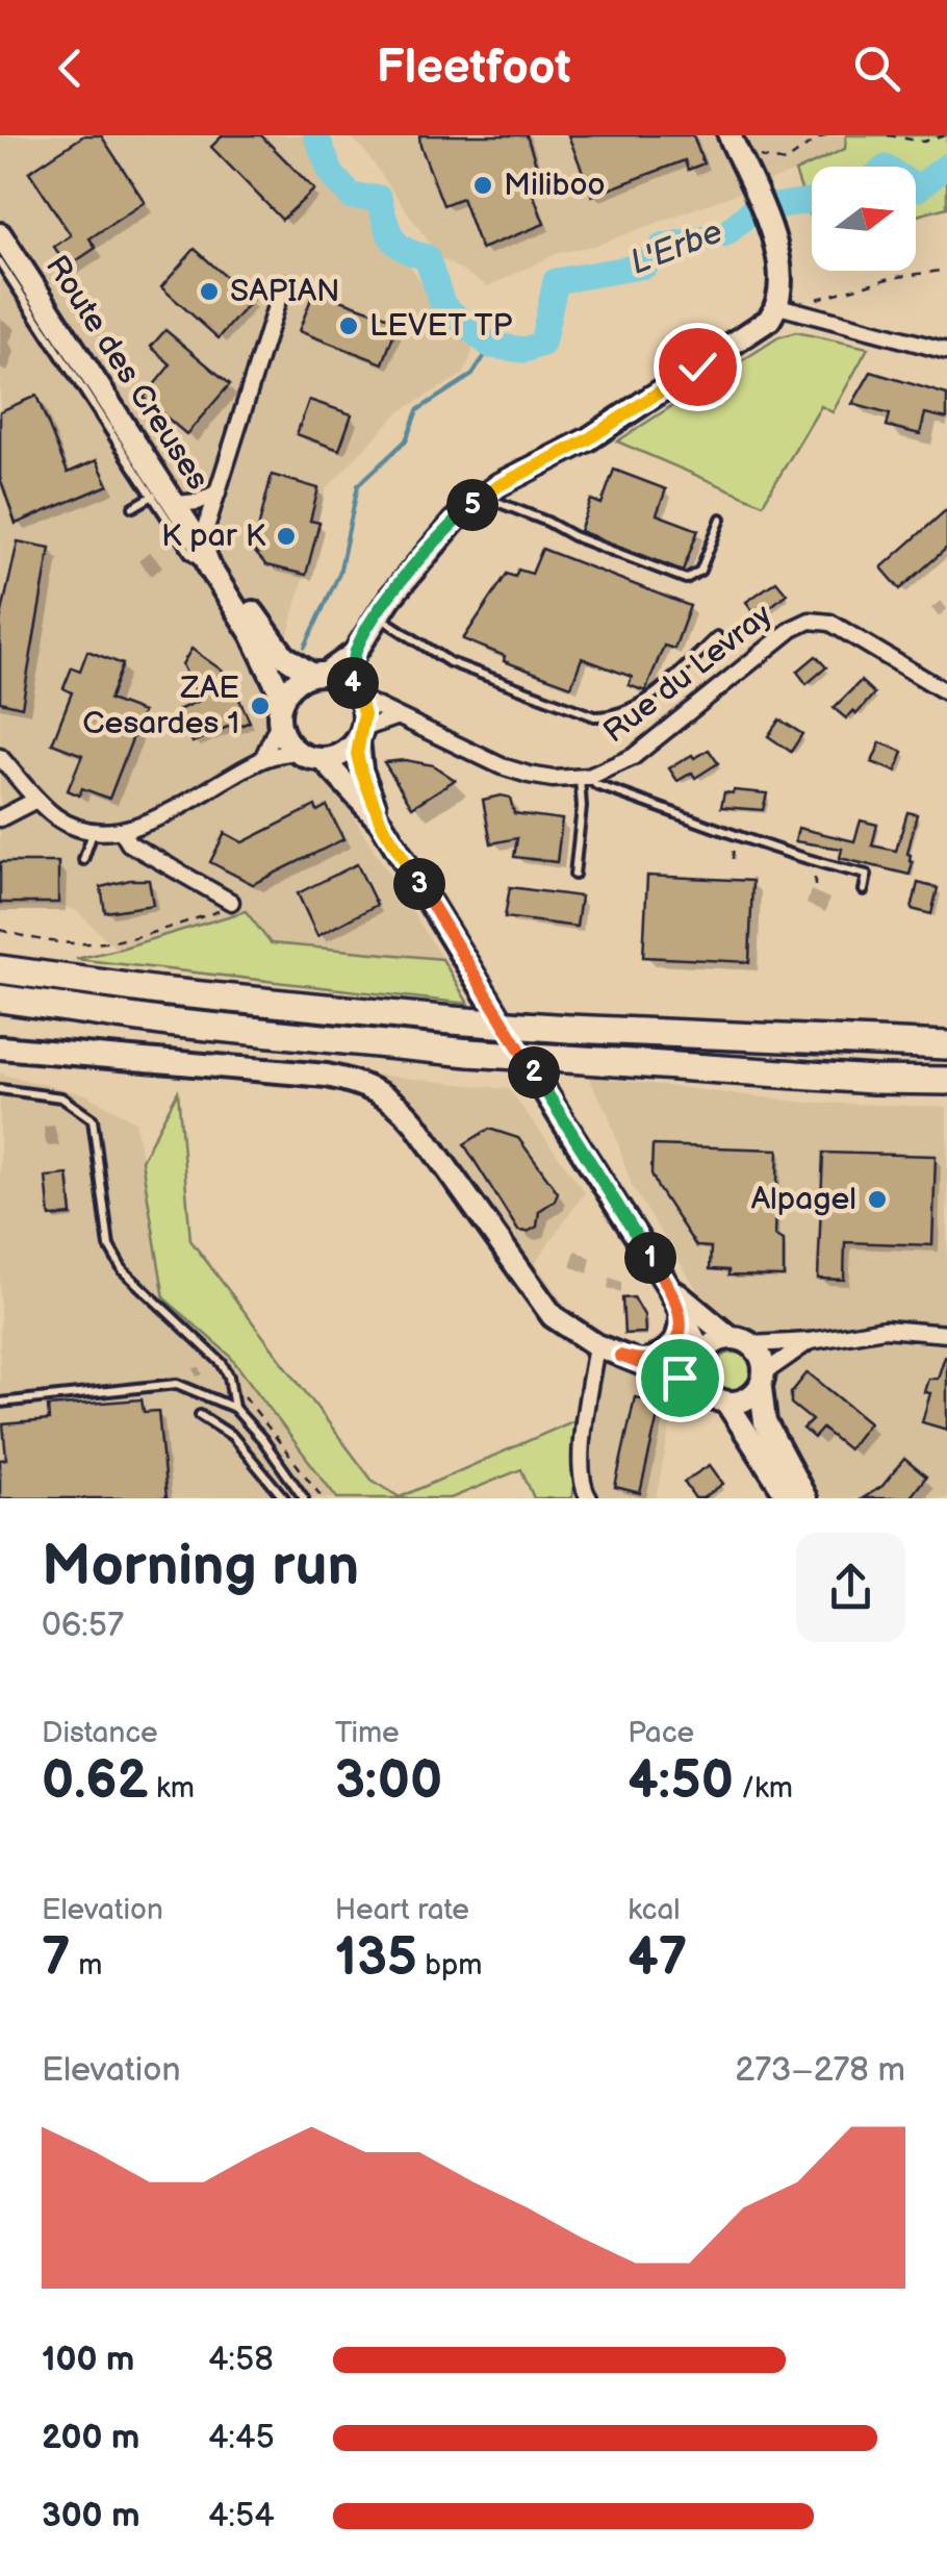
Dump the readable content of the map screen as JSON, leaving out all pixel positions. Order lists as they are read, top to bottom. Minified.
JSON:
{"streets":{"main road":["Route des Creuses"],"street":["Rue du Levray"]},"crossings":[["Route des Creuses","Rue du Levray"]],"water":["L'Erbe"],"places":["Miliboo","SAPIAN","LEVET TP","K par K","ZAE Cesardes 1","Alpagel"],"north":"right","page":{"header":"Fleetfoot","pins":["5","4","3","2","1"],"heading":["Morning run","06:57"],"stats":[["Distance","0.62 km"],["Time","3:00"],["Pace","4:50 /km"],["Elevation","7 m"],["Heart rate","135 bpm"],["kcal","47"]],"chart":["Elevation","273–278 m"],"list":[{"name":"100 m","note":"4:58"},{"name":"200 m","note":"4:45"},{"name":"300 m","note":"4:54"}]}}
